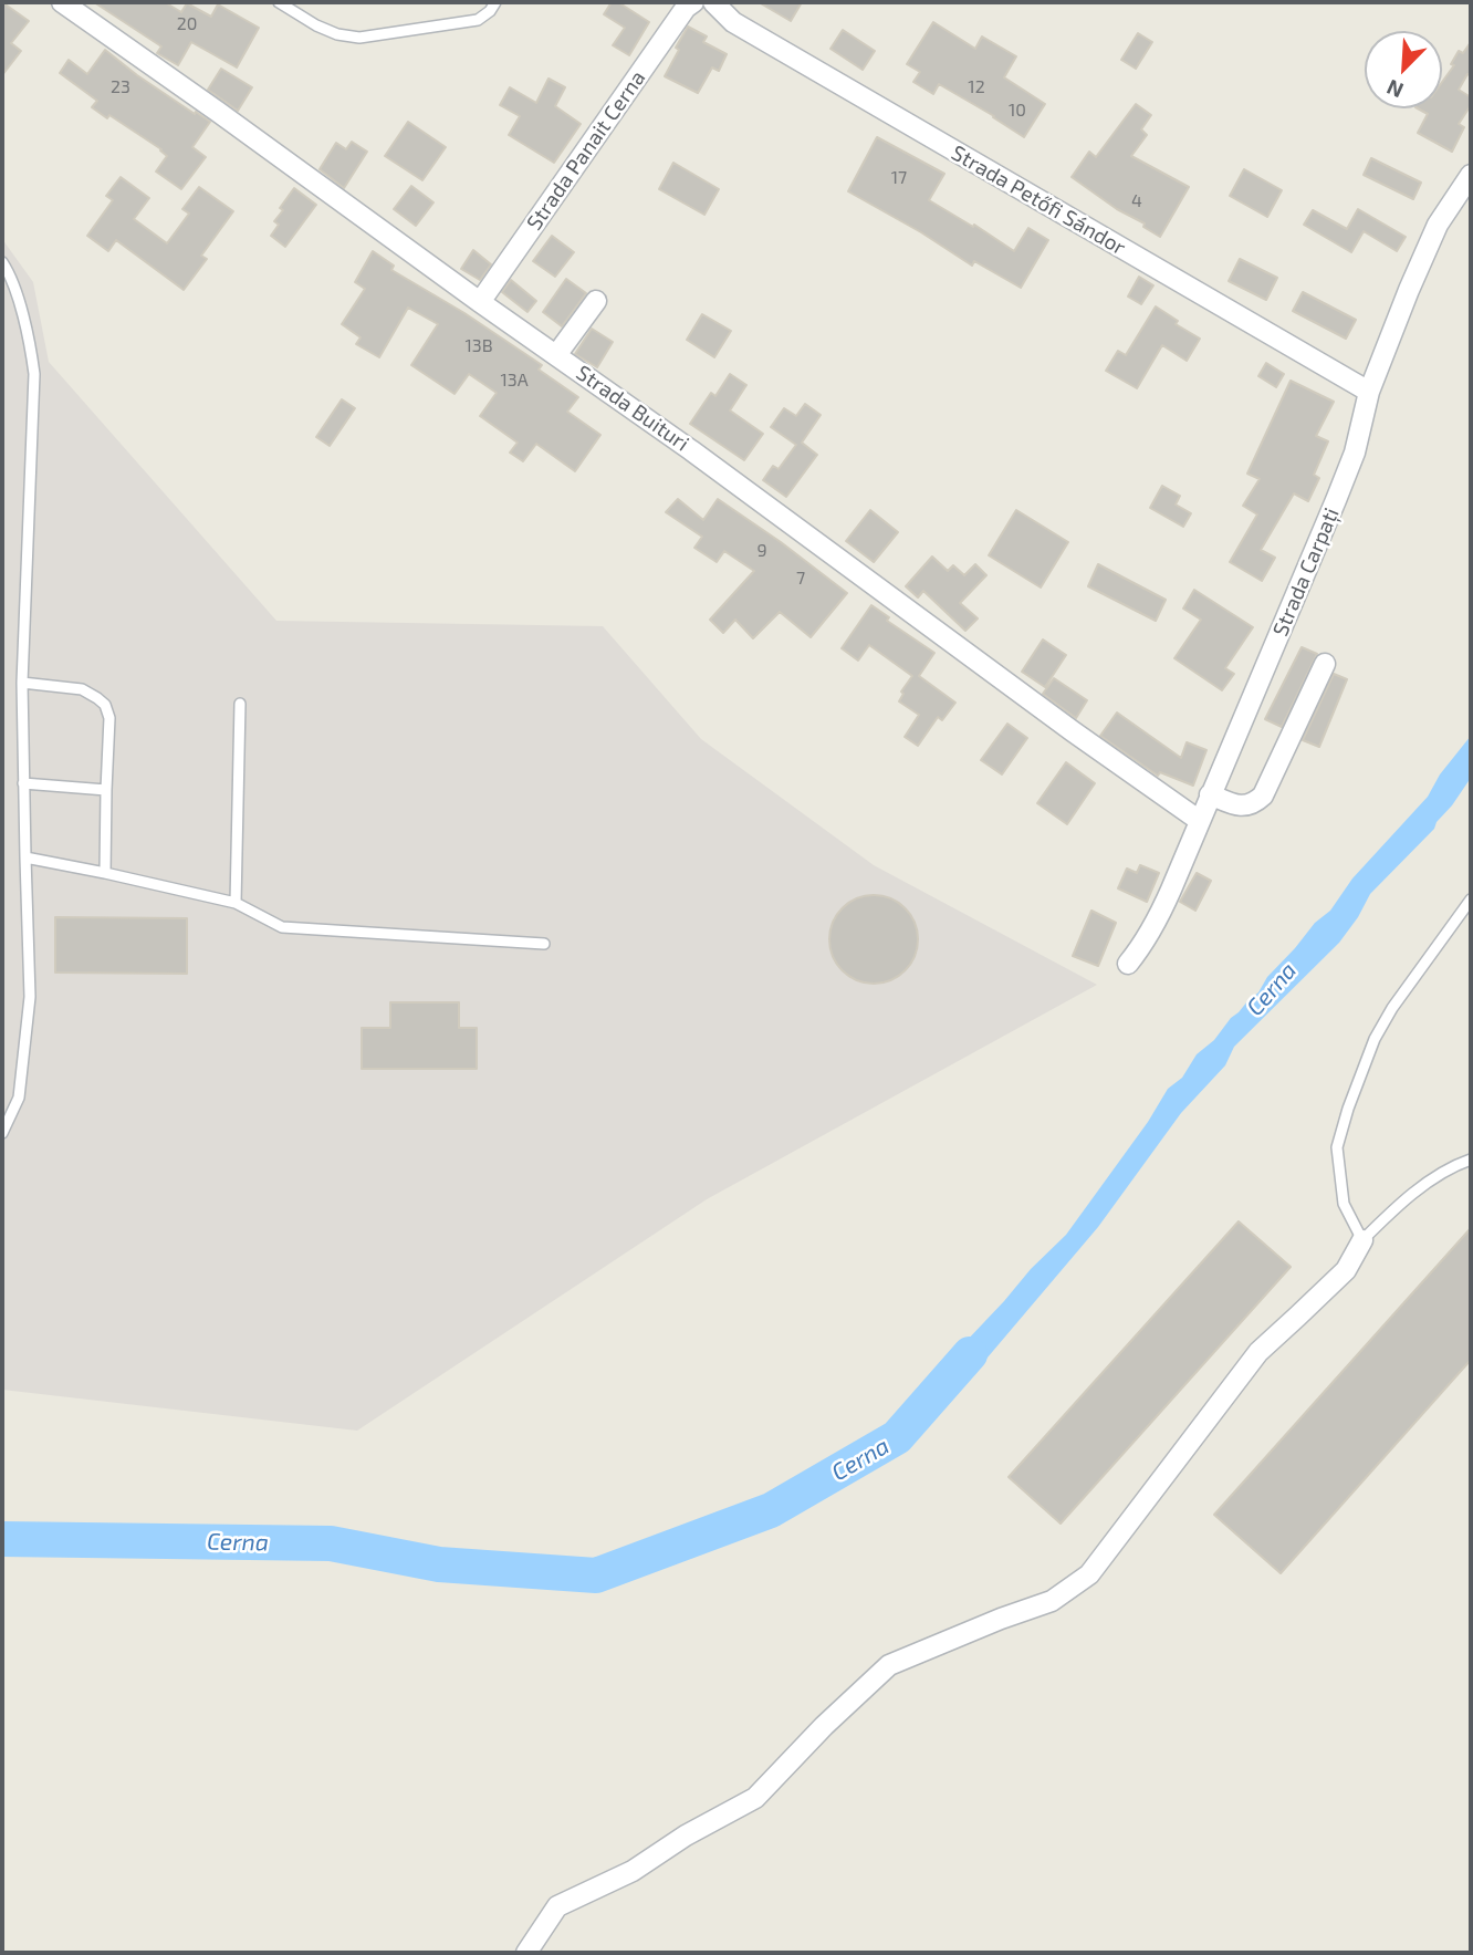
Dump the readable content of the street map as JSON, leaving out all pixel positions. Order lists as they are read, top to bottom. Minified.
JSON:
{"streets":{"street":["Strada Panait Cerna","Strada Petőfi Sándor","Strada Buituri","Strada Carpați"]},"crossings":[["Strada Panait Cerna","Strada Buituri"],["Strada Petőfi Sándor","Strada Carpați"],["Strada Buituri","Strada Carpați"]],"water":["Cerna"],"house_numbers":["20","23","12","10","17","4","13B","13A","9","7"],"north":"bottom left"}
